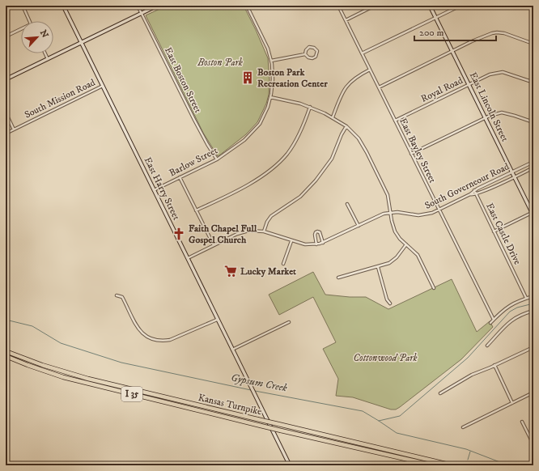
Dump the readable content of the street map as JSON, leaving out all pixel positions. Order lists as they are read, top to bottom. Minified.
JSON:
{"streets":{"highway":["I 35","Kansas Turnpike"],"main road":["East Lincoln Street","East Harry Street"],"street":["East Boston Street","Royal Road","South Mission Road","East Bayley Street","Barlow Street","South Governeour Road","East Castle Drive"]},"crossings":[["East Boston Street","Barlow Street"],["Royal Road","East Lincoln Street"],["Royal Road","East Bayley Street"],["South Mission Road","East Harry Street"],["East Lincoln Street","South Governeour Road"],["East Bayley Street","South Governeour Road"],["Barlow Street","East Harry Street"],["South Governeour Road","East Harry Street"],["South Governeour Road","East Castle Drive"]],"water":["Gypsum Creek"],"parks":["Boston Park","Cottonwood Park"],"places":{"building":["Boston Park Recreation Center"],"church":["Faith Chapel Full Gospel Church"],"supermarket":["Lucky Market"]},"scale_bar":"200 m","north":"top right"}
